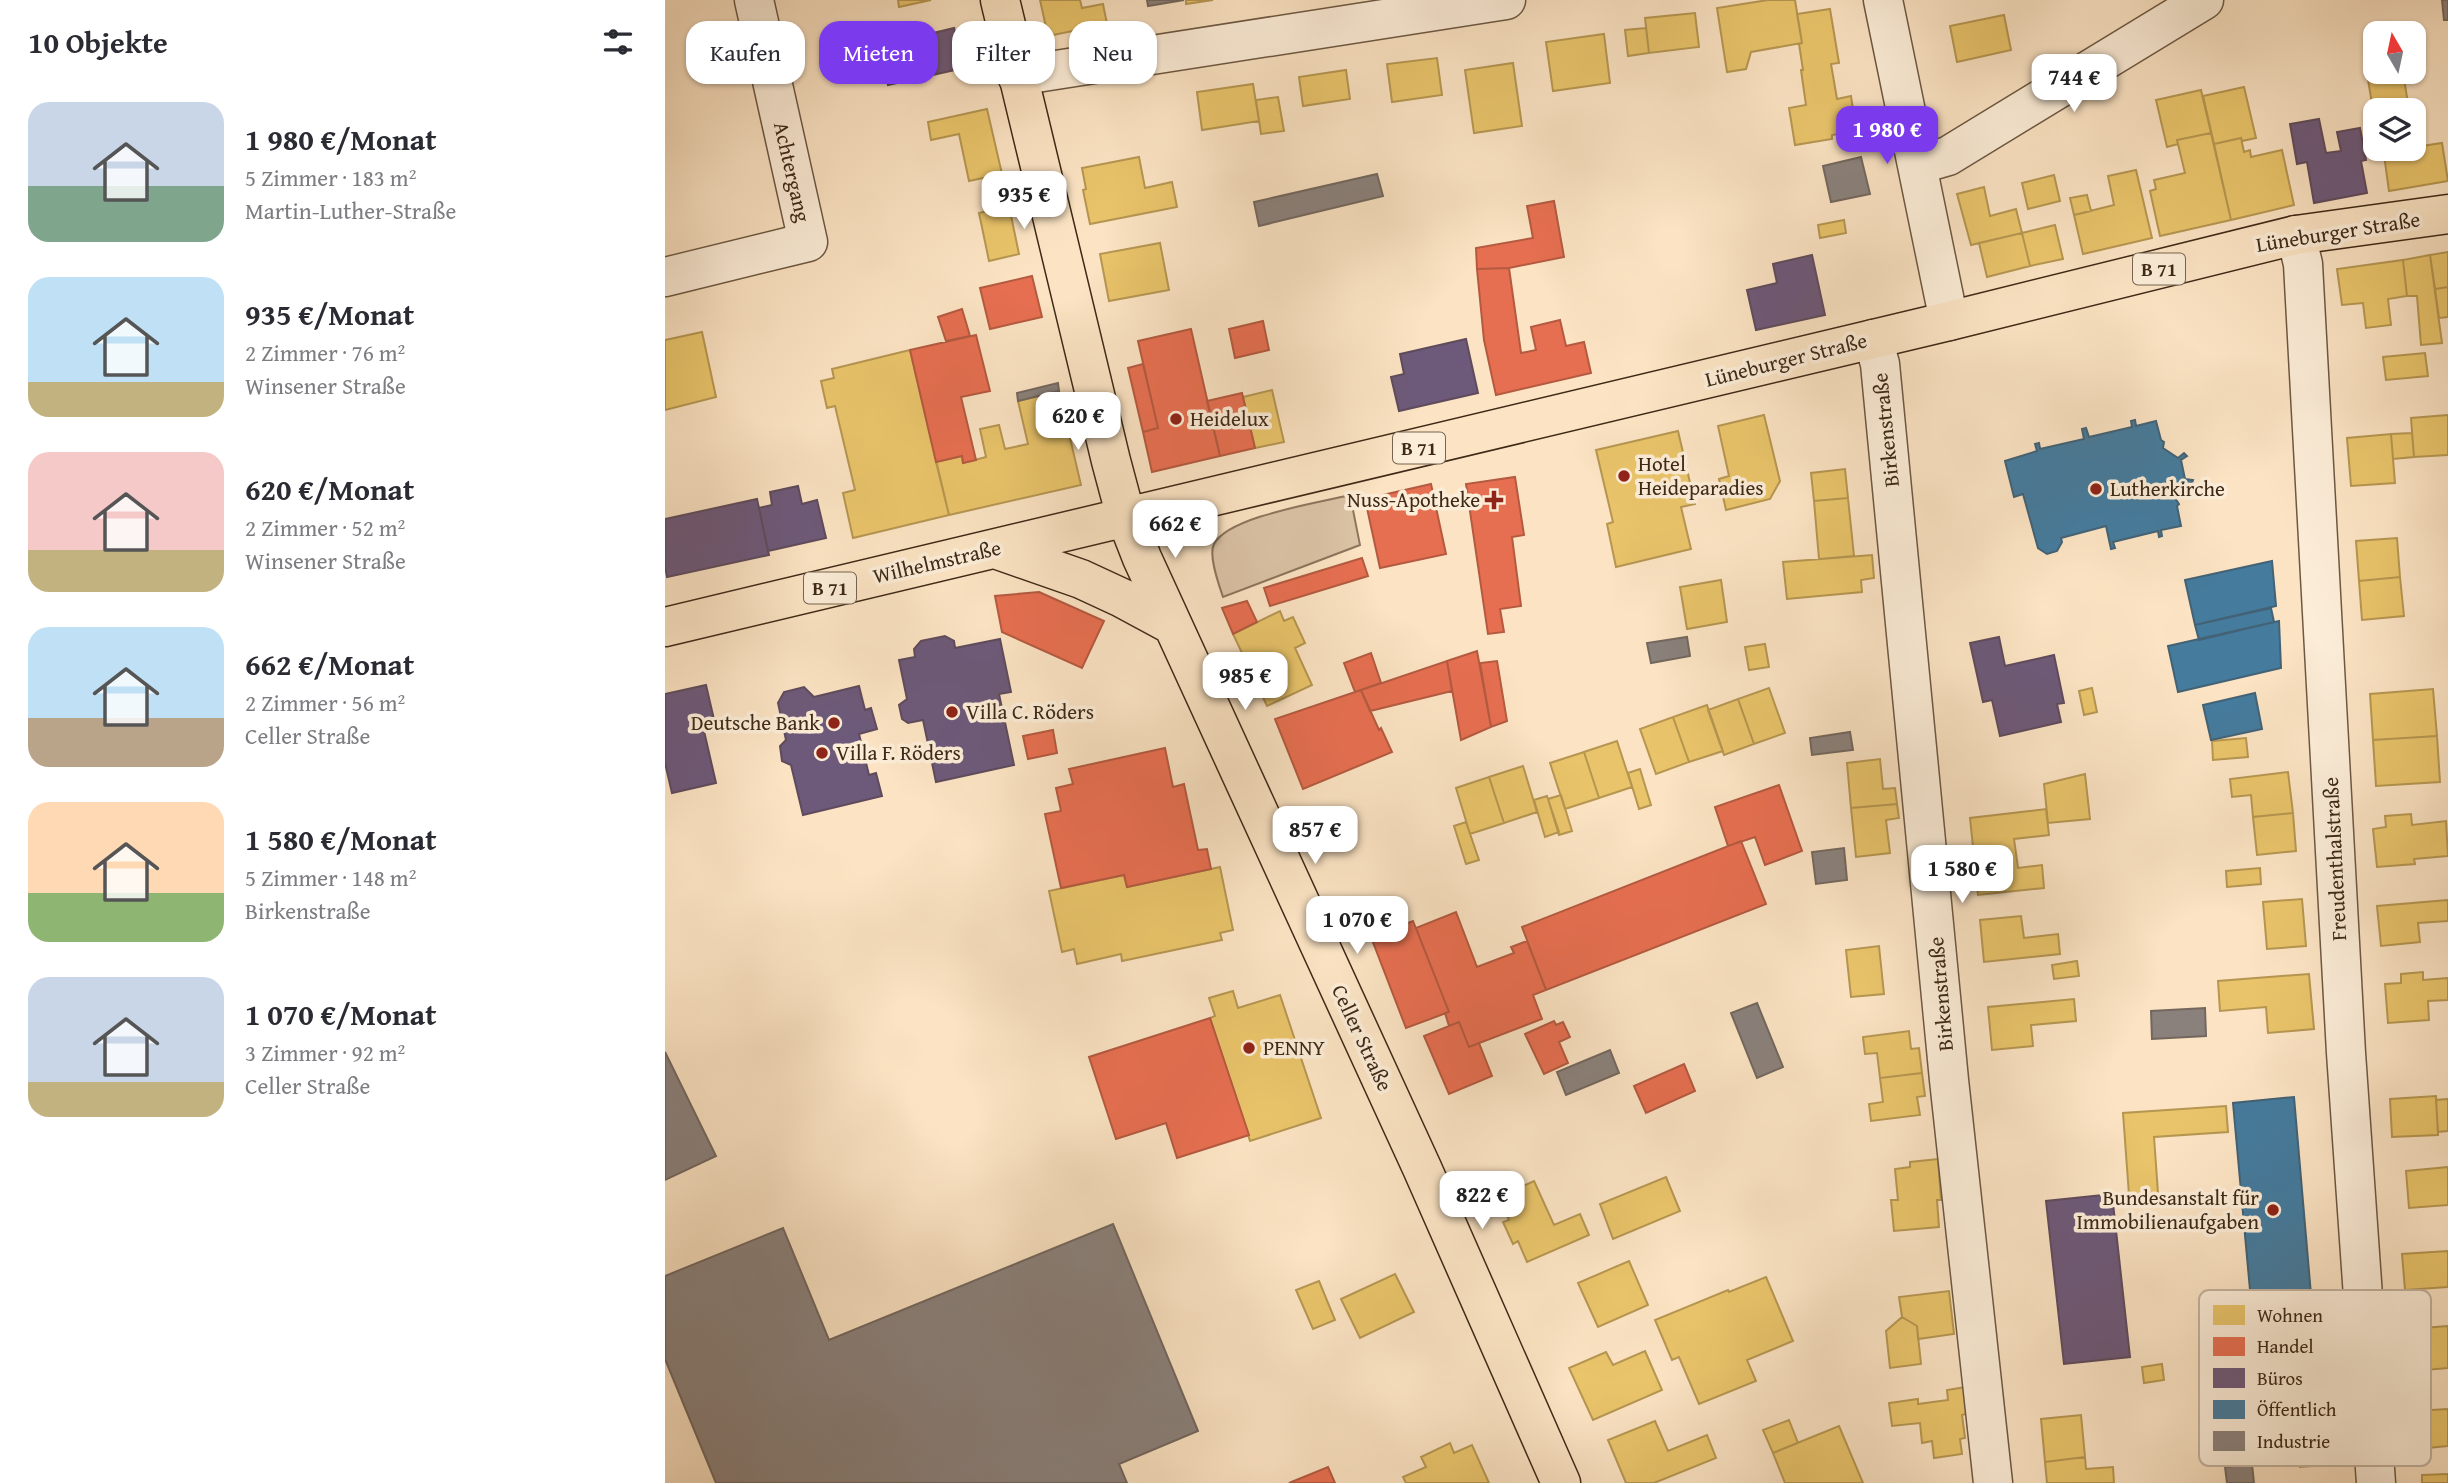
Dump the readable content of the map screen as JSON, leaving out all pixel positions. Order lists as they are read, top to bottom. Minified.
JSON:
{"streets":{"main road":["Lüneburger Straße","B 71","Wilhelmstraße","Celler Straße"],"street":["Achtergang","Birkenstraße","Freudenthalstraße"]},"crossings":[["Lüneburger Straße","Birkenstraße"],["Lüneburger Straße","Wilhelmstraße"],["Lüneburger Straße","Freudenthalstraße"],["Lüneburger Straße","Celler Straße"],["Wilhelmstraße","Celler Straße"]],"places":{"other":["Heidelux","Hotel Heideparadies","Lutherkirche","Villa C. Röders","Deutsche Bank","Villa F. Röders","PENNY","Bundesanstalt für Immobilienaufgaben"],"health":["Nuss-Apotheke"]},"legend":["Wohnen","Handel","Büros","Öffentlich","Industrie"],"north":"top","page":{"heading":"10 Objekte","chip":["Kaufen","Mieten","Filter","Neu"],"price":["744 €","1 980 €","935 €","620 €","662 €","985 €","857 €","1 580 €","1 070 €","822 €"],"list":[{"name":"1 980 €/Monat","note":"5 Zimmer · 183 m² · Martin-Luther-Straße"},{"name":"935 €/Monat","note":"2 Zimmer · 76 m² · Winsener Straße"},{"name":"620 €/Monat","note":"2 Zimmer · 52 m² · Winsener Straße"},{"name":"662 €/Monat","note":"2 Zimmer · 56 m² · Celler Straße"},{"name":"1 580 €/Monat","note":"5 Zimmer · 148 m² · Birkenstraße"},{"name":"1 070 €/Monat","note":"3 Zimmer · 92 m² · Celler Straße"}]}}
